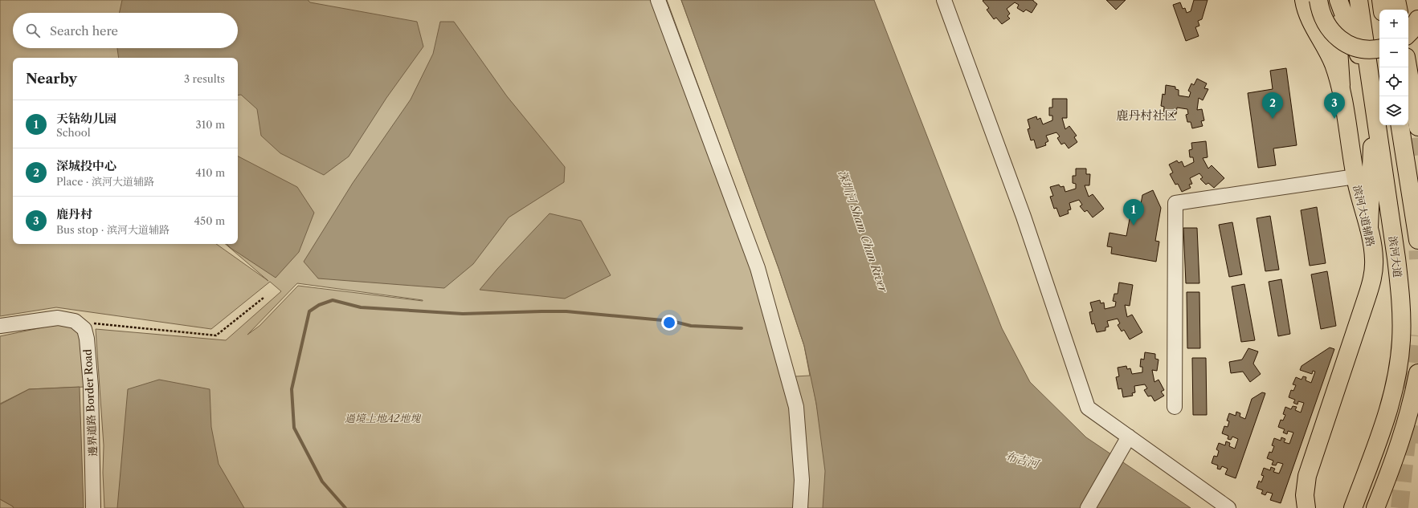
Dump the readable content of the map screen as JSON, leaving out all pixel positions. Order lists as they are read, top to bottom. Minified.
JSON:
{"streets":{"main road":["滨河大道辅路","滨河大道"],"street":["邊界道路 Border Road"]},"districts":["鹿丹村社区"],"water":["深圳河 Sham Chun River","布吉河"],"parks":["過境土地A2地塊"],"page":{"map_buttons":["+","−"],"search":"Search here","heading":["Nearby","3 results"],"pins":["2","3","1"],"list":[{"mark":"1","name":"天钻幼儿园","note":"School","value":"310 m"},{"mark":"2","name":"深城投中心","note":"Place · 滨河大道辅路","value":"410 m"},{"mark":"3","name":"鹿丹村","note":"Bus stop · 滨河大道辅路","value":"450 m"}]}}
